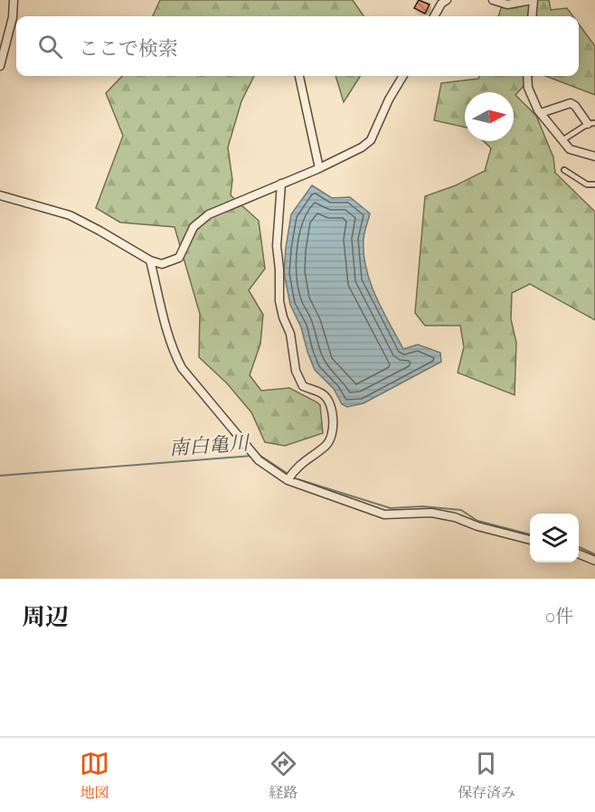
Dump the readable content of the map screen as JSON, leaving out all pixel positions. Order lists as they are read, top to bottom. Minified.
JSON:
{"water":["南白亀川"],"north":"right","page":{"search":"ここで検索","heading":["周辺","0件"],"nav":["地図","経路","保存済み"]}}
